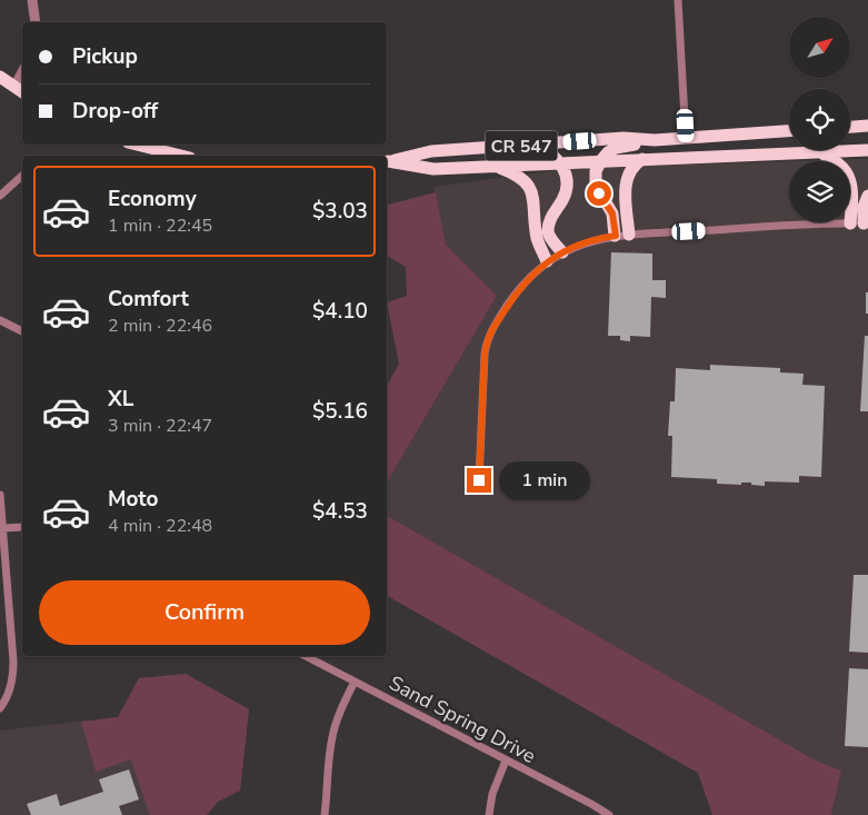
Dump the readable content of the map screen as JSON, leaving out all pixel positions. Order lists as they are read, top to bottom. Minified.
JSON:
{"streets":{"main road":["CR 547"],"street":["Sand Spring Drive"]},"north":"top right","page":{"banner":["Pickup","Drop-off"],"list":[{"name":"Economy","note":"1 min · 22:45","value":"$3.03"},{"name":"Comfort","note":"2 min · 22:46","value":"$4.10"},{"name":"XL","note":"3 min · 22:47","value":"$5.16"},{"name":"Moto","note":"4 min · 22:48","value":"$4.53"}],"bubble":"1 min","buttons":"Confirm"}}
